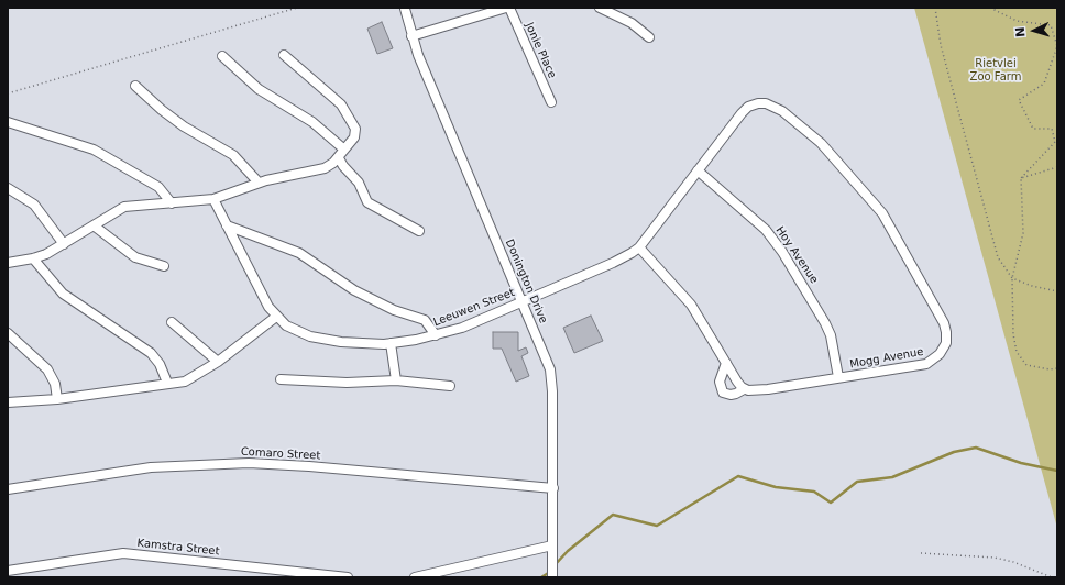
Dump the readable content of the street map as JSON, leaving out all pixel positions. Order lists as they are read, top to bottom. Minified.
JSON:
{"streets":{"street":["Jonie Place","Hoy Avenue","Donington Drive","Leeuwen Street","Mogg Avenue","Comaro Street","Kamstra Street"]},"crossings":[["Hoy Avenue","Leeuwen Street"],["Hoy Avenue","Mogg Avenue"],["Donington Drive","Leeuwen Street"],["Donington Drive","Comaro Street"],["Leeuwen Street","Mogg Avenue"]],"parks":["Rietvlei Zoo Farm"],"north":"left"}
